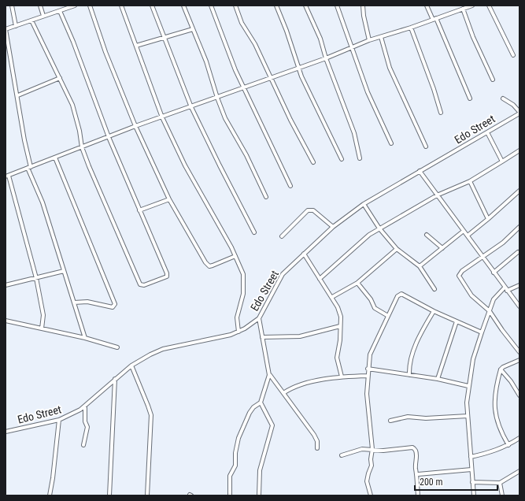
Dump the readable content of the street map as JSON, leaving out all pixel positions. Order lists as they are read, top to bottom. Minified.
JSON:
{"streets":{"street":["Edo Street"]},"scale_bar":"200 m"}
